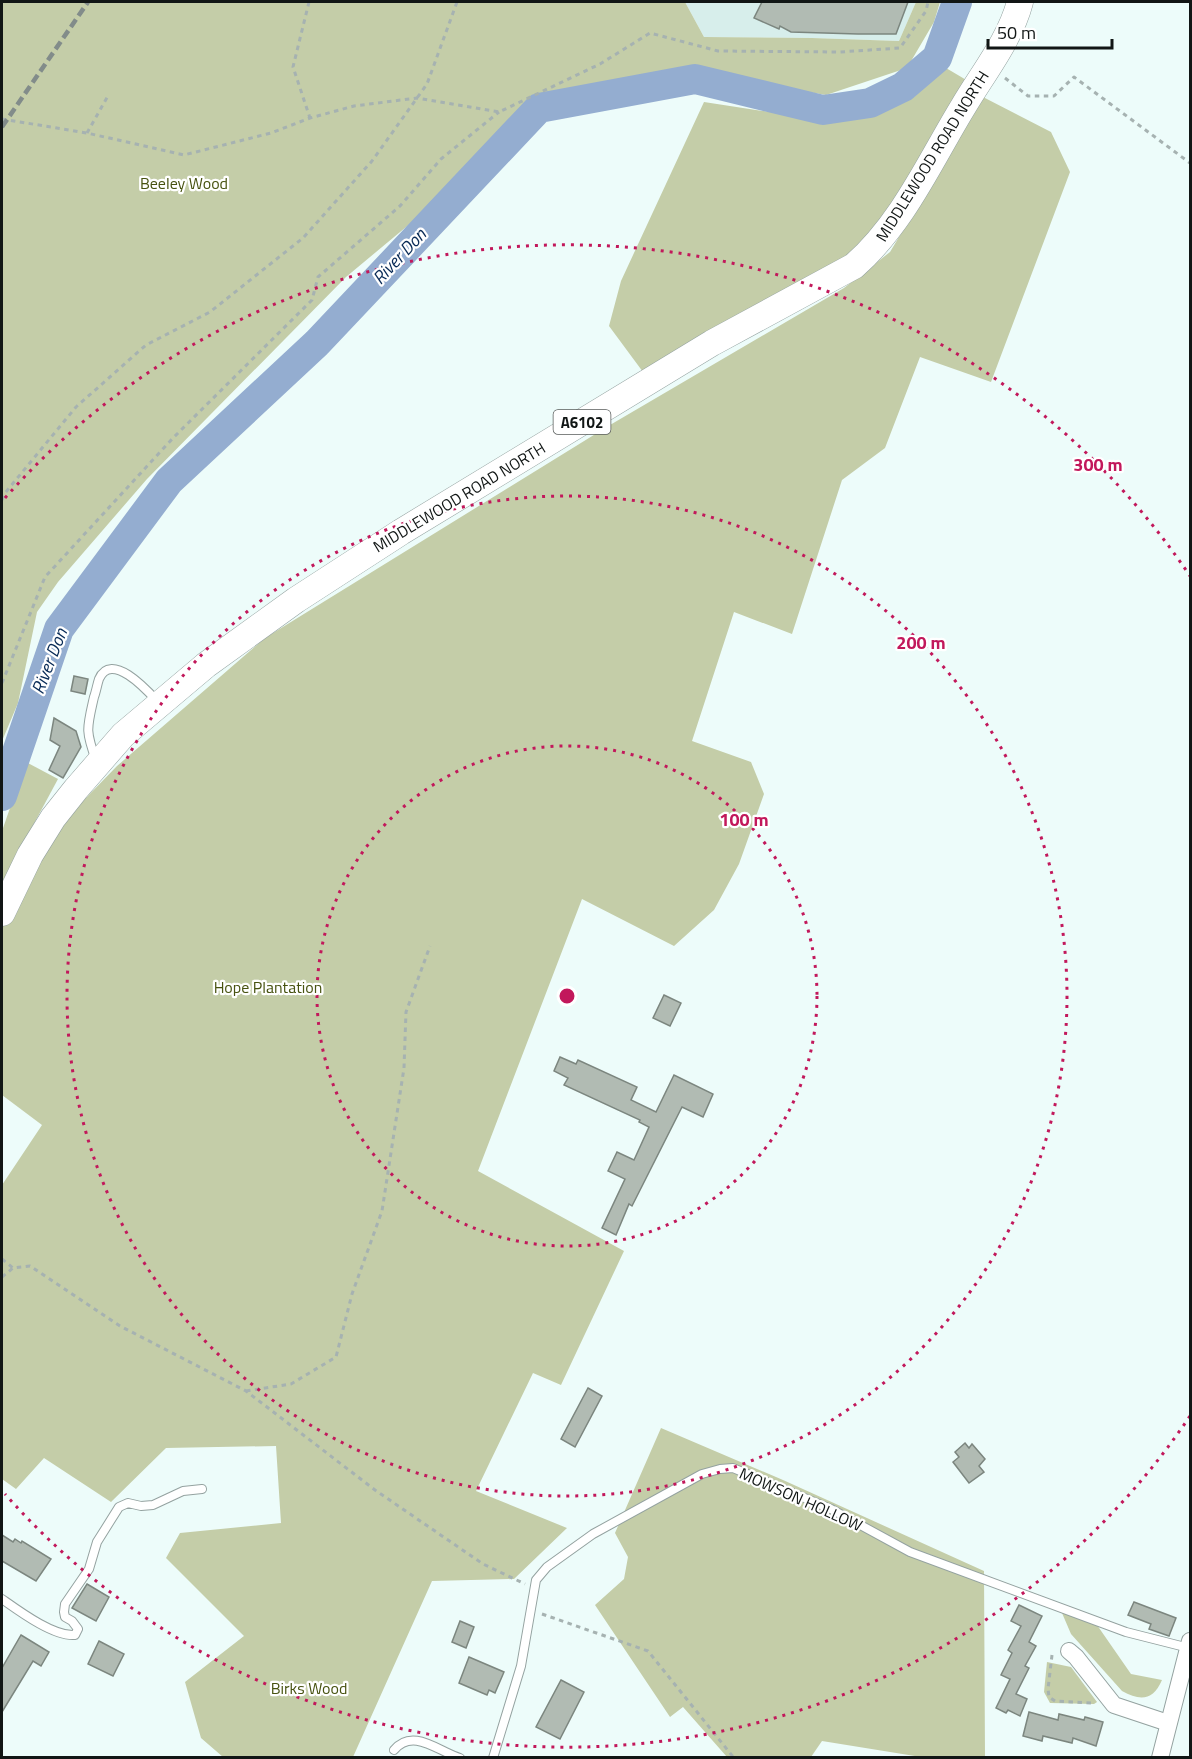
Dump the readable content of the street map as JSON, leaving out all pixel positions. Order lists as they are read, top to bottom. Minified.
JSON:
{"streets":{"main road":["MIDDLEWOOD ROAD NORTH","A6102"],"lane":["MOWSON HOLLOW"]},"water":["River Don"],"parks":["Beeley Wood","Hope Plantation","Birks Wood"],"scale_bar":"50 m","rings":["300 m","200 m","100 m"]}
